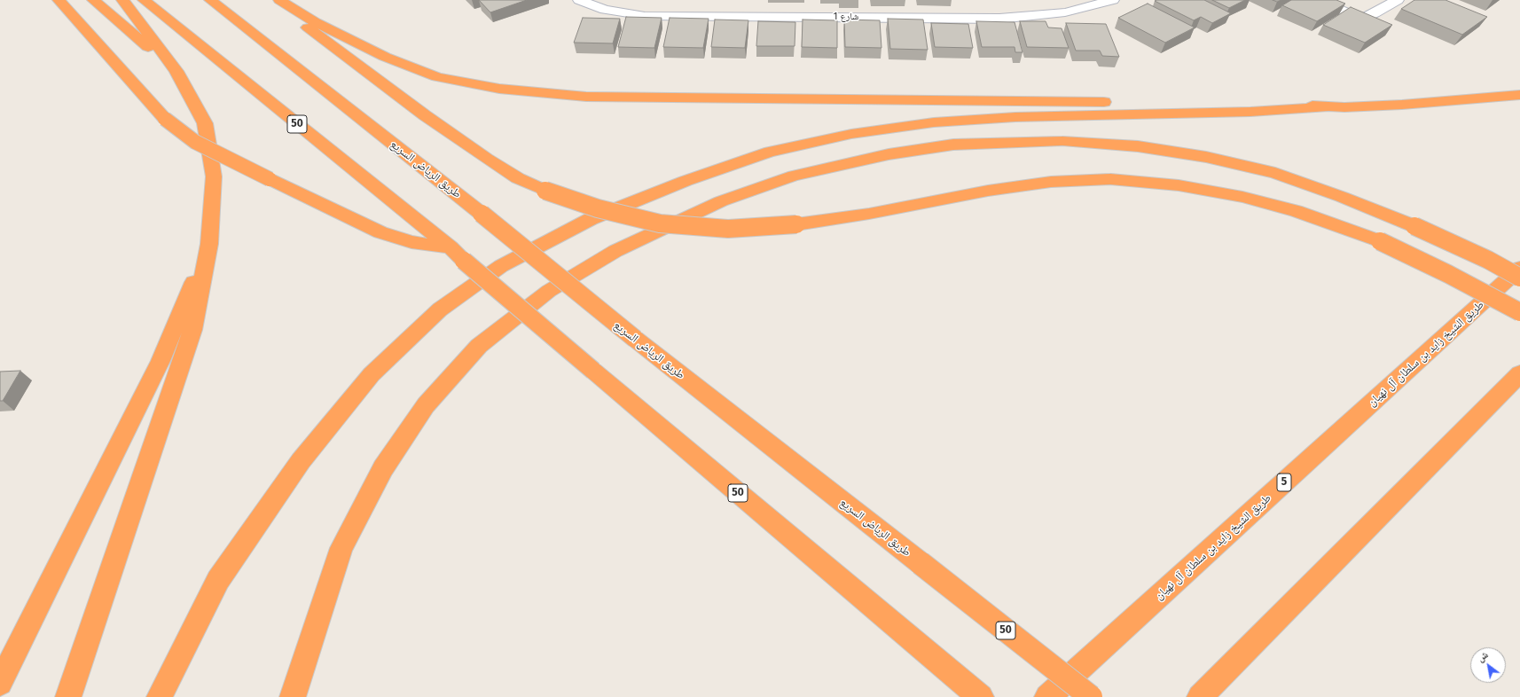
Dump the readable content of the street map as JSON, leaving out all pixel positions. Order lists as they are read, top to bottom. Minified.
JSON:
{"streets":{"highway":["50","طريق الرياض السريع","طريق الشيخ زايد بن سلطان آل نهيان","5"],"street":["شارع 1"]},"north":"top left"}
